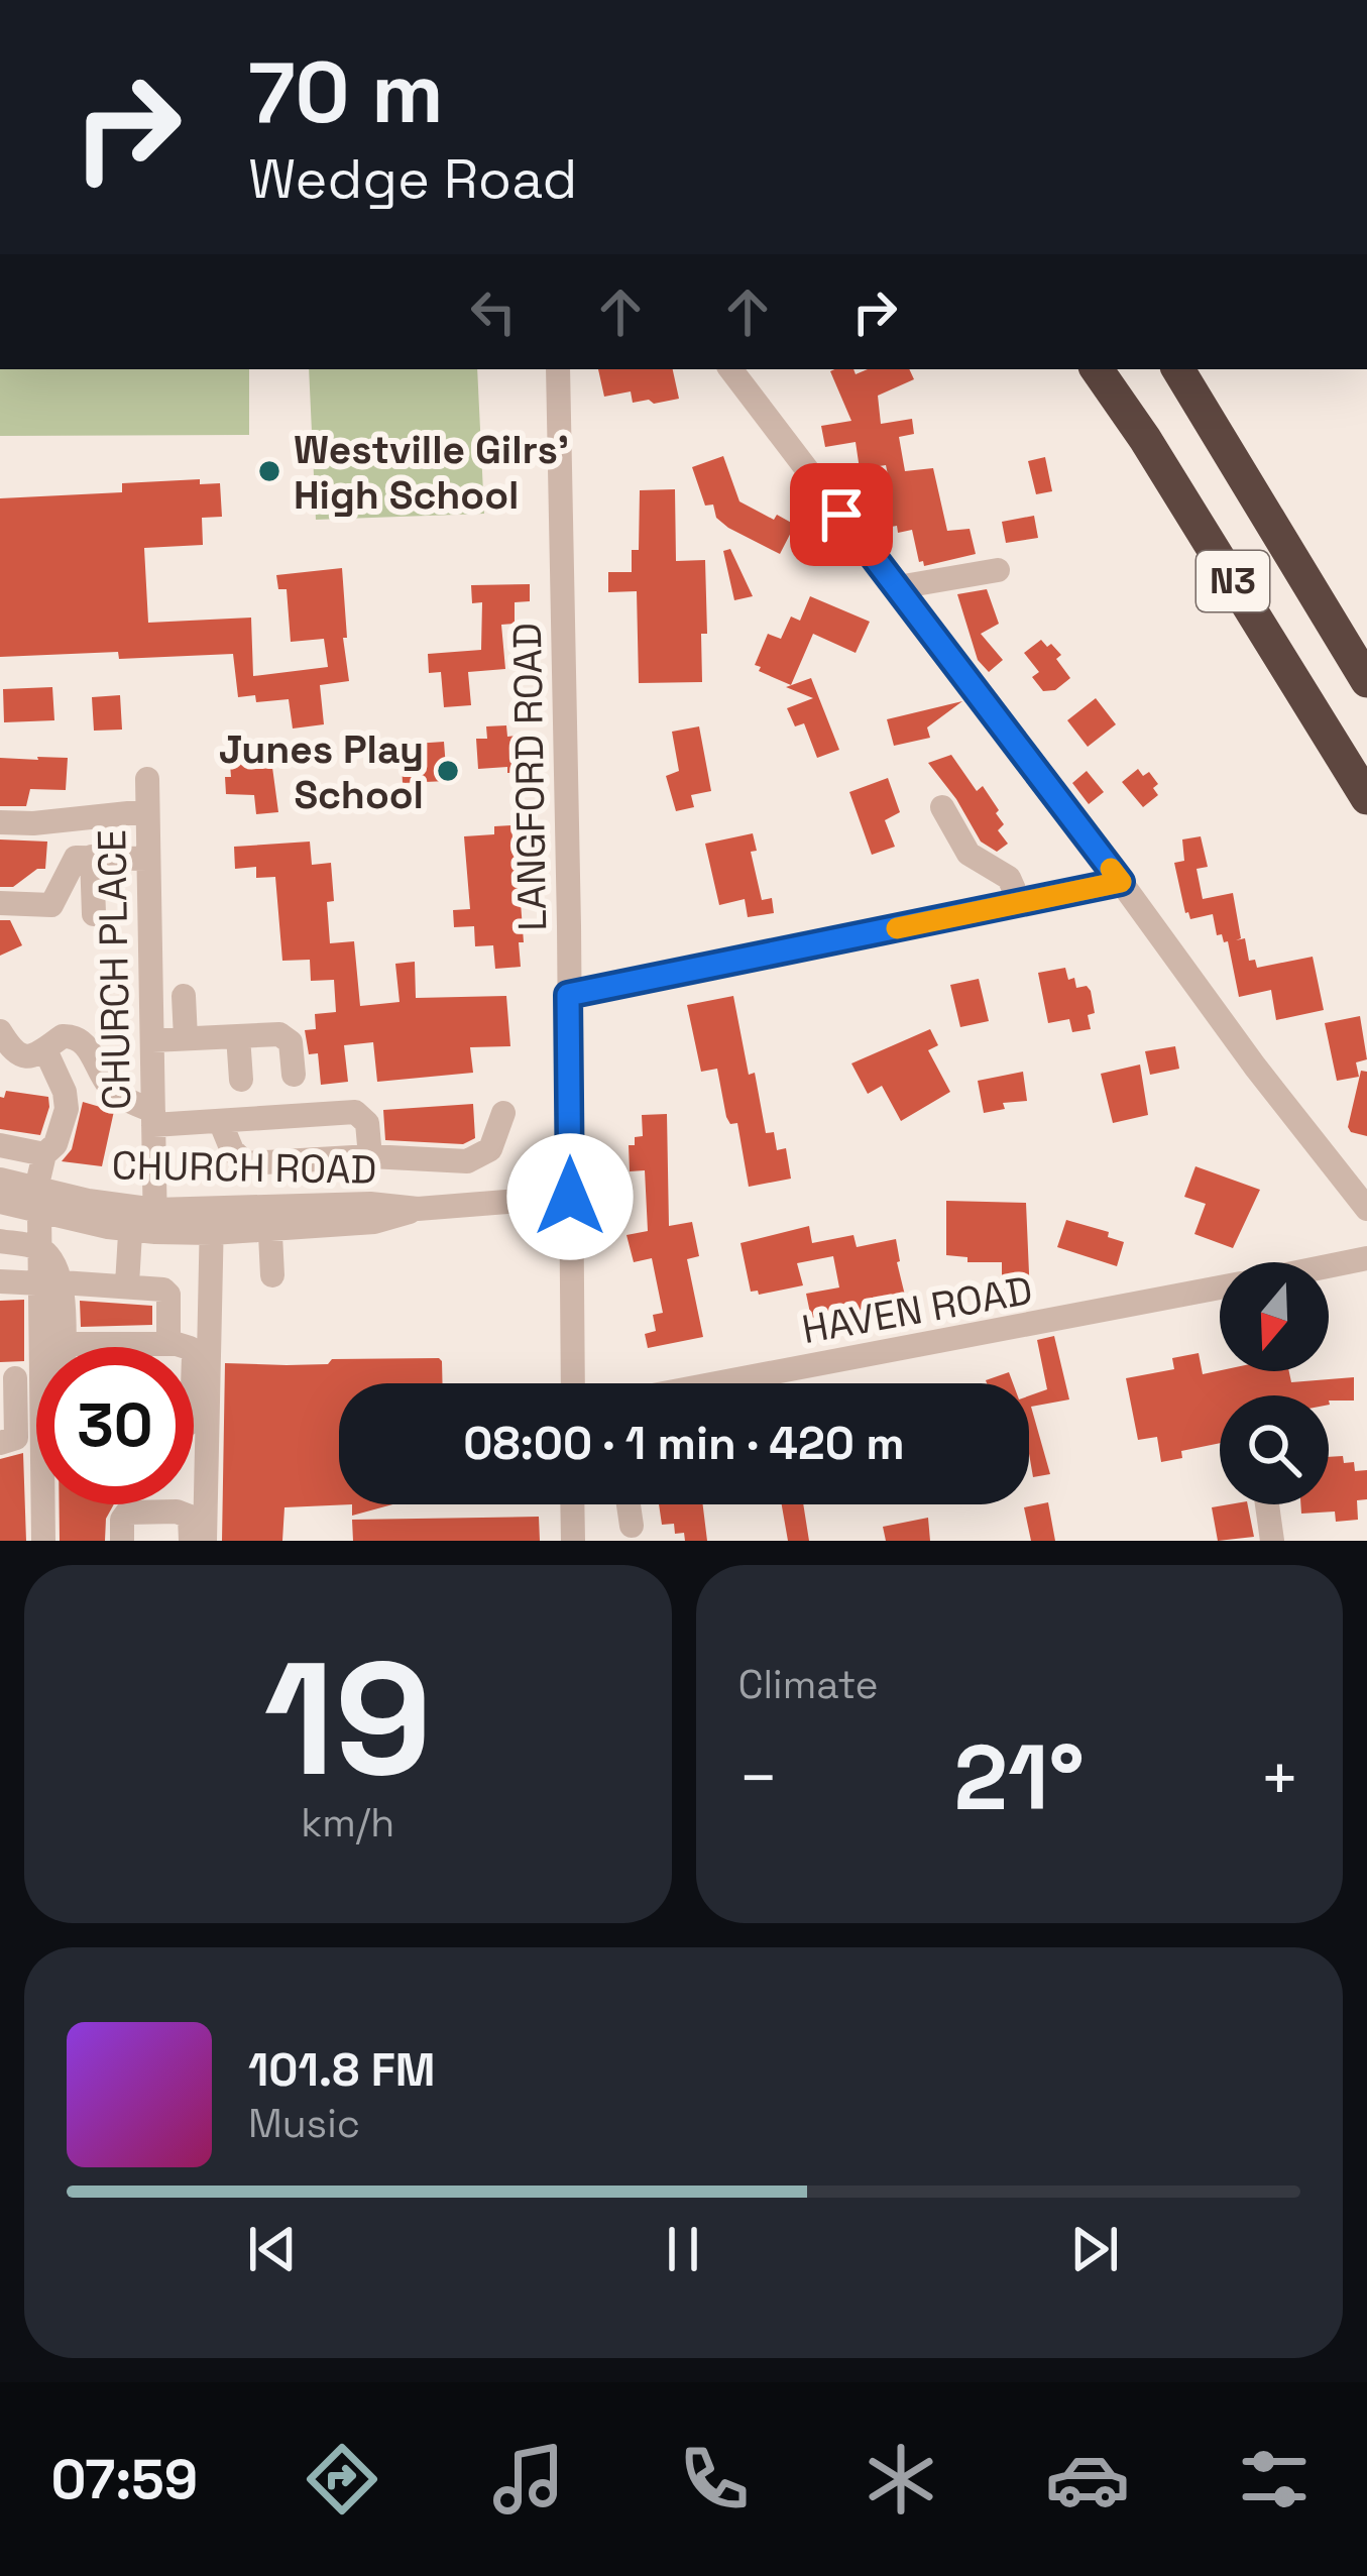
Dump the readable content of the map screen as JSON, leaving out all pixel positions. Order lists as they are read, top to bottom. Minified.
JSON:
{"streets":{"highway":["N3"],"street":["LANGFORD ROAD","CHURCH PLACE","CHURCH ROAD","HAVEN ROAD"]},"crossings":[["LANGFORD ROAD","CHURCH ROAD"],["CHURCH PLACE","CHURCH ROAD"]],"places":["Westville Gilrs' High School","Junes Play School"],"north":"bottom","page":{"turn":["70 m","Wedge Road"],"limit":"30","trip":"08:00 · 1 min · 420 m","tile":[["19","km/h"],"Climate"],"heat":["−","21°","+"],"song":["101.8 FM","Music"],"tabs":"07:59"}}
